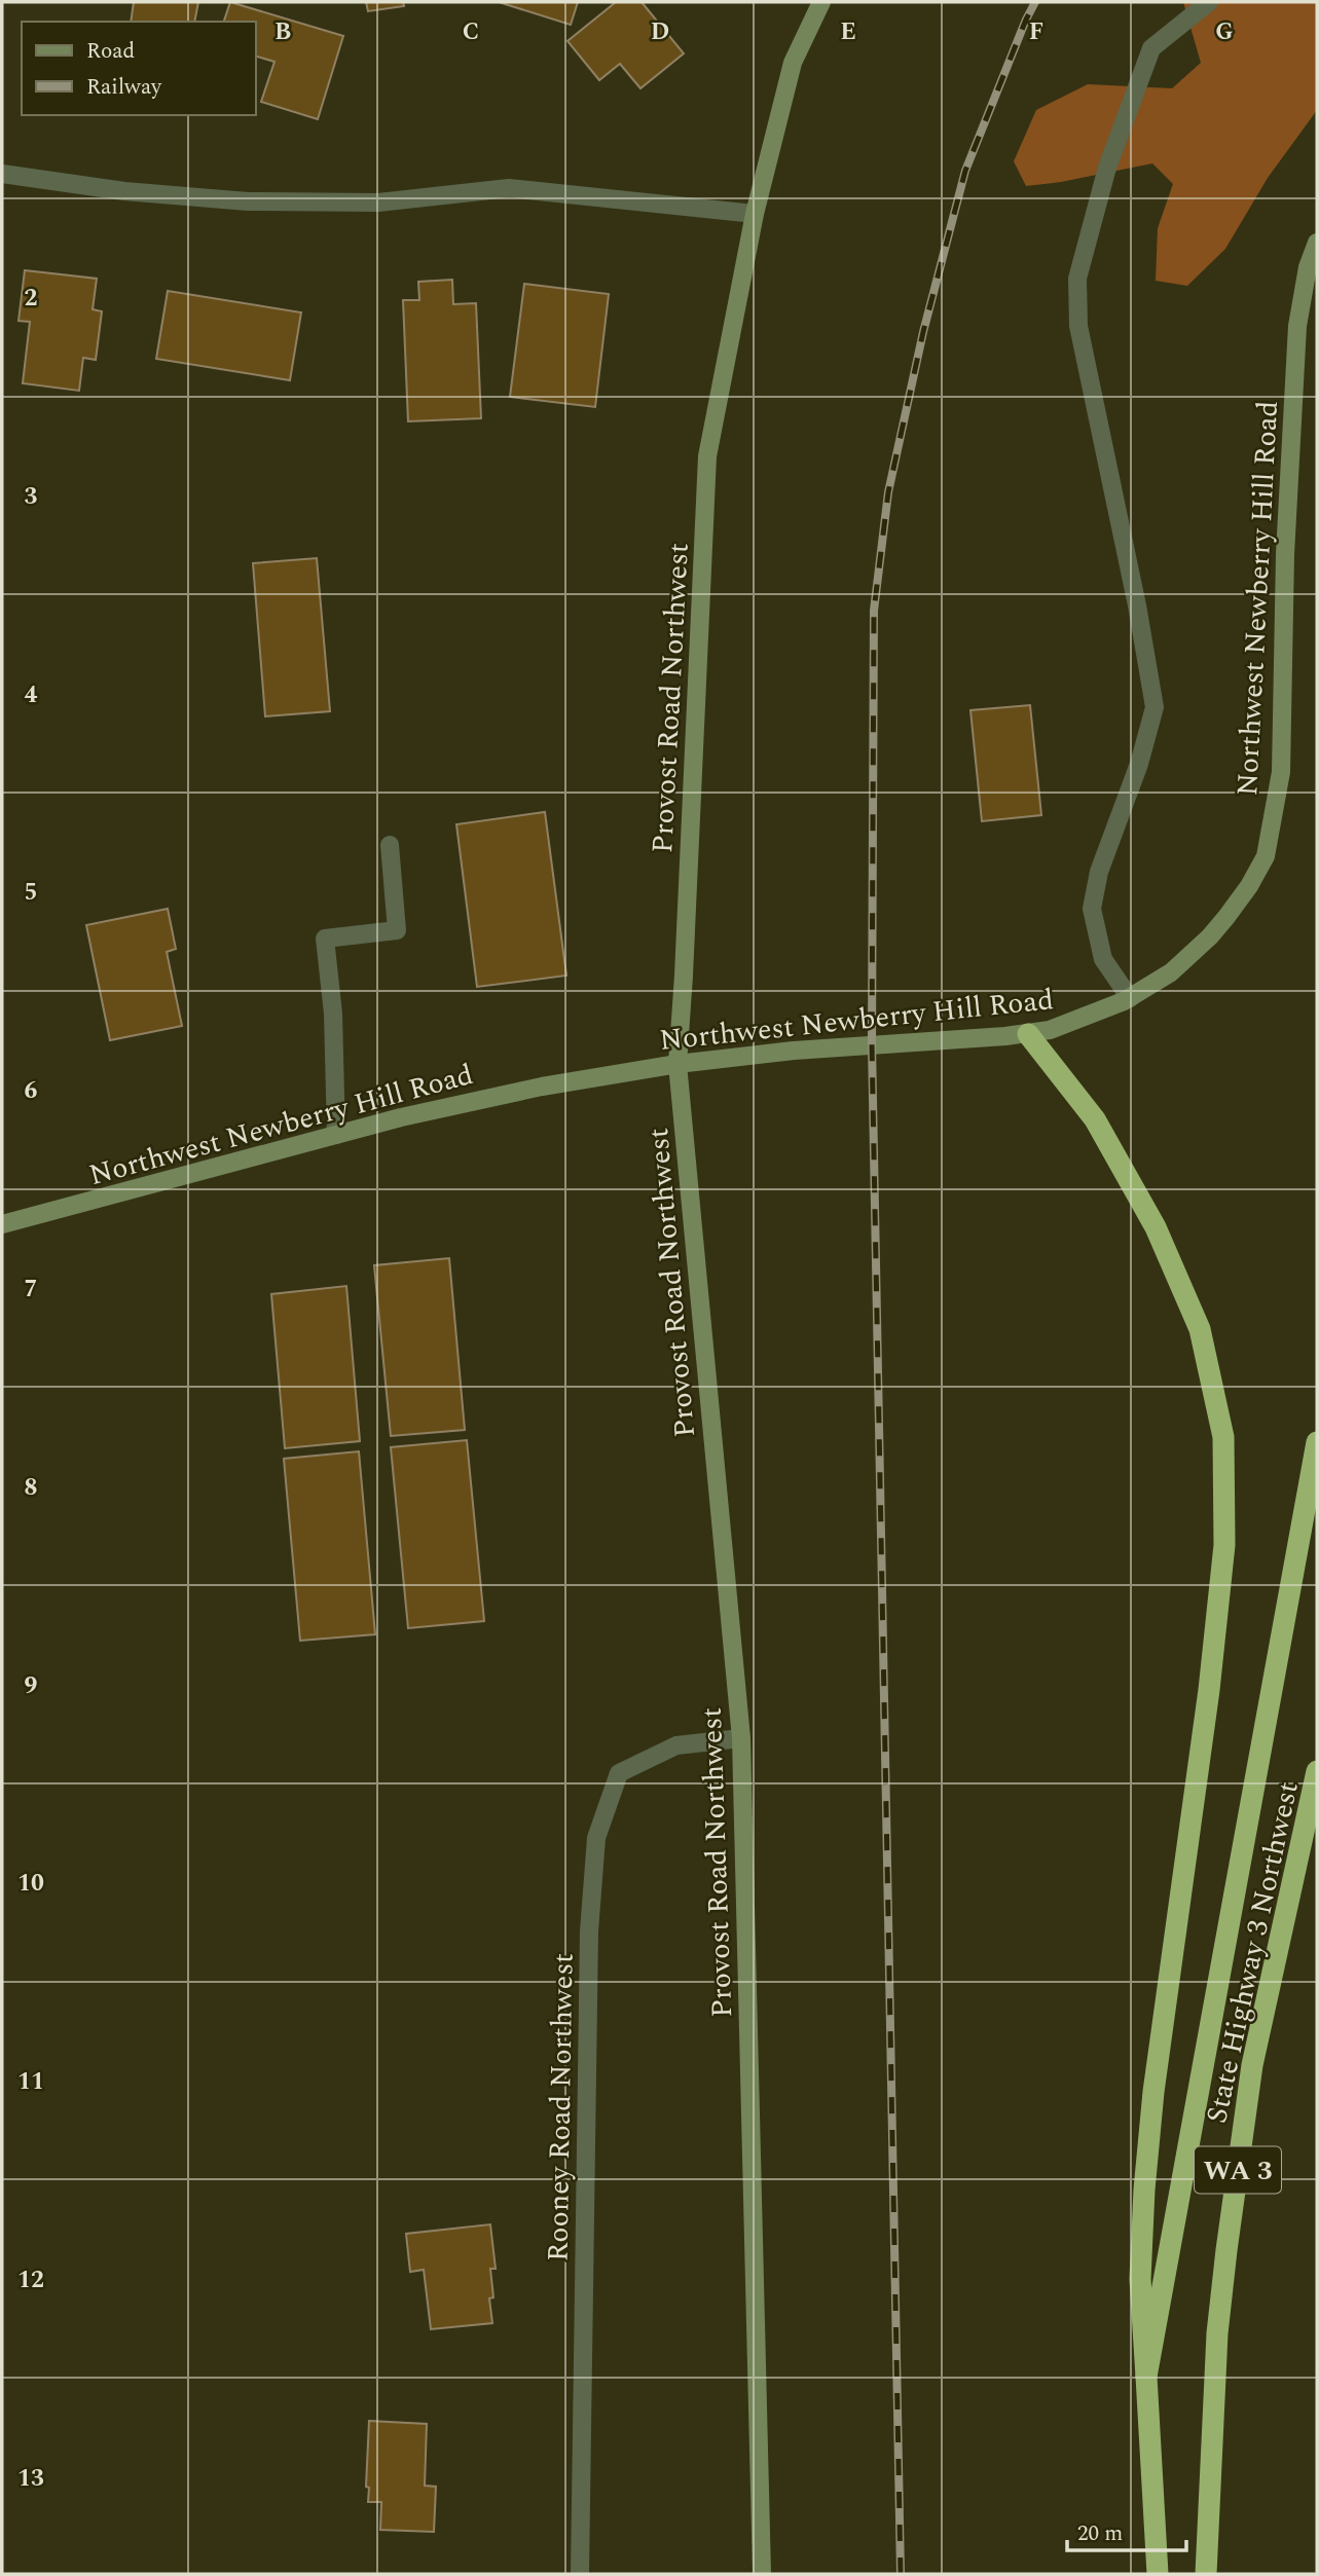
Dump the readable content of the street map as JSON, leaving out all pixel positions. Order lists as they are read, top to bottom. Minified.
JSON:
{"streets":{"highway":["State Highway 3 Northwest","WA 3"],"street":["Northwest Newberry Hill Road","Provost Road Northwest","Rooney Road Northwest"]},"crossings":[["Northwest Newberry Hill Road","Provost Road Northwest"],["Provost Road Northwest","Rooney Road Northwest"]],"legend":["Road","Railway"],"scale_bar":"20 m","grid":{"columns":["B","C","D","E","F","G"],"rows":["2","3","4","5","6","7","8","9","10","11","12","13"]}}
